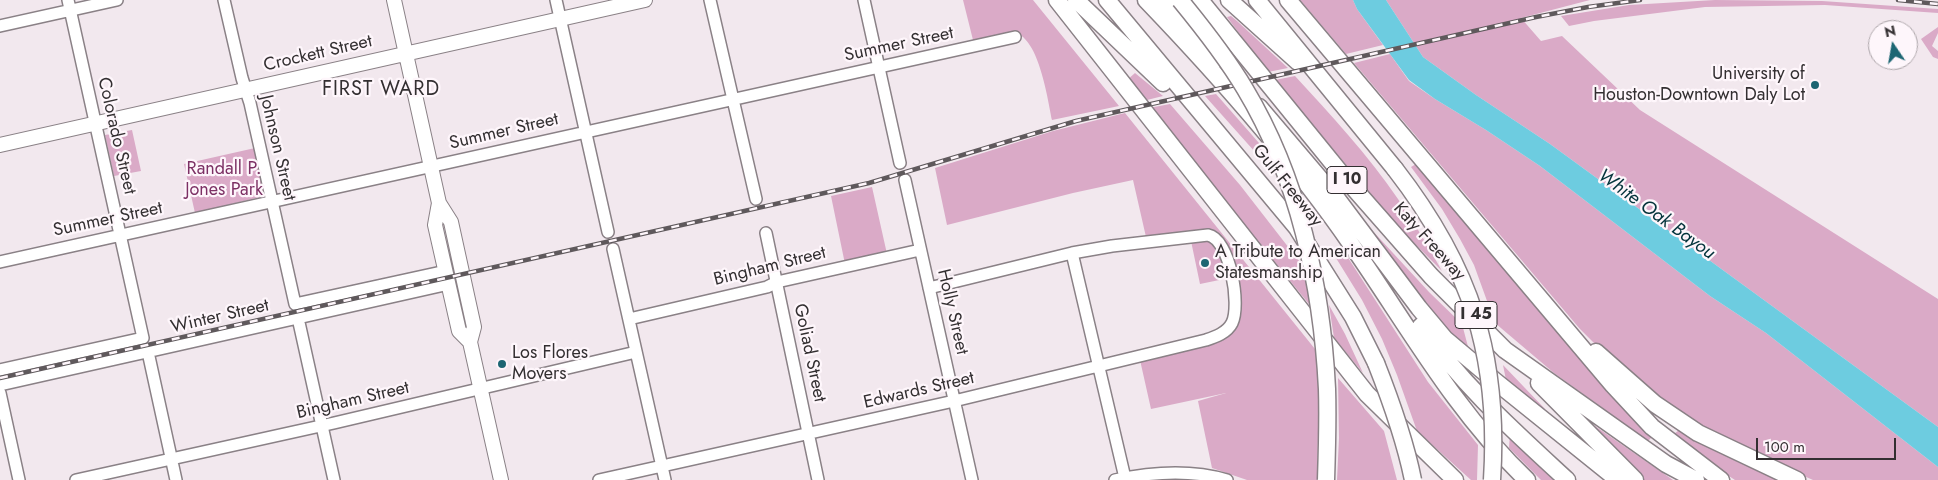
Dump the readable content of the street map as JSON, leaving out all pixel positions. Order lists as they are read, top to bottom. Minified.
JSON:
{"streets":{"highway":["I 10","Gulf Freeway","Katy Freeway","I 45"],"main road":["Crockett Street"],"street":["Summer Street","Colorado Street","Johnson Street","Bingham Street","Holly Street","Winter Street","Goliad Street","Edwards Street"]},"crossings":[["Summer Street","Colorado Street"],["Summer Street","Johnson Street"],["Crockett Street","Colorado Street"],["Crockett Street","Johnson Street"],["Johnson Street","Winter Street"],["Bingham Street","Holly Street"],["Bingham Street","Goliad Street"],["Holly Street","Edwards Street"],["Goliad Street","Edwards Street"]],"districts":["FIRST WARD"],"water":["White Oak Bayou"],"parks":["Randall P. Jones Park"],"places":["University of Houston-Downtown Daly Lot","A Tribute to American Statesmanship","Los Flores Movers"],"scale_bar":"100 m","north":"top"}
